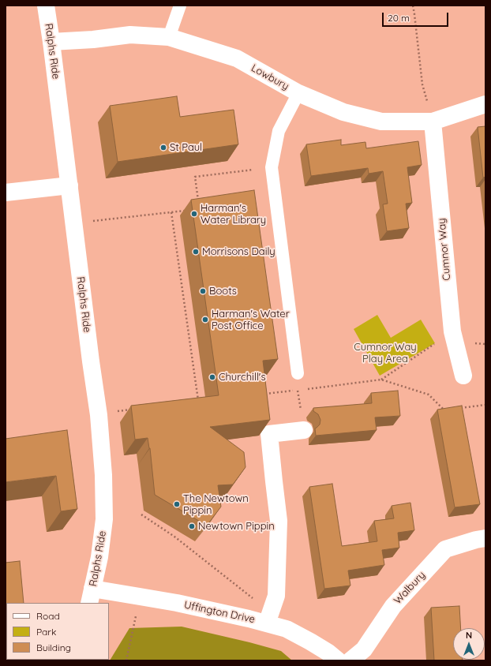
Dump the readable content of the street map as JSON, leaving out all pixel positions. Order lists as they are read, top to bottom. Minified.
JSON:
{"streets":{"street":["Ralphs Ride","Lowbury","Cumnor Way","Walbury","Uffington Drive"]},"crossings":[["Ralphs Ride","Lowbury"],["Ralphs Ride","Uffington Drive"],["Lowbury","Cumnor Way"]],"parks":["Cumnor Way Play Area"],"places":["St Paul","Harman's Water Library","Morrisons Daily","Boots","Harman's Water Post Office","Churchill's","The Newtown Pippin","Newtown Pippin"],"legend":["Road","Park","Building"],"scale_bar":"20 m","north":"top"}
